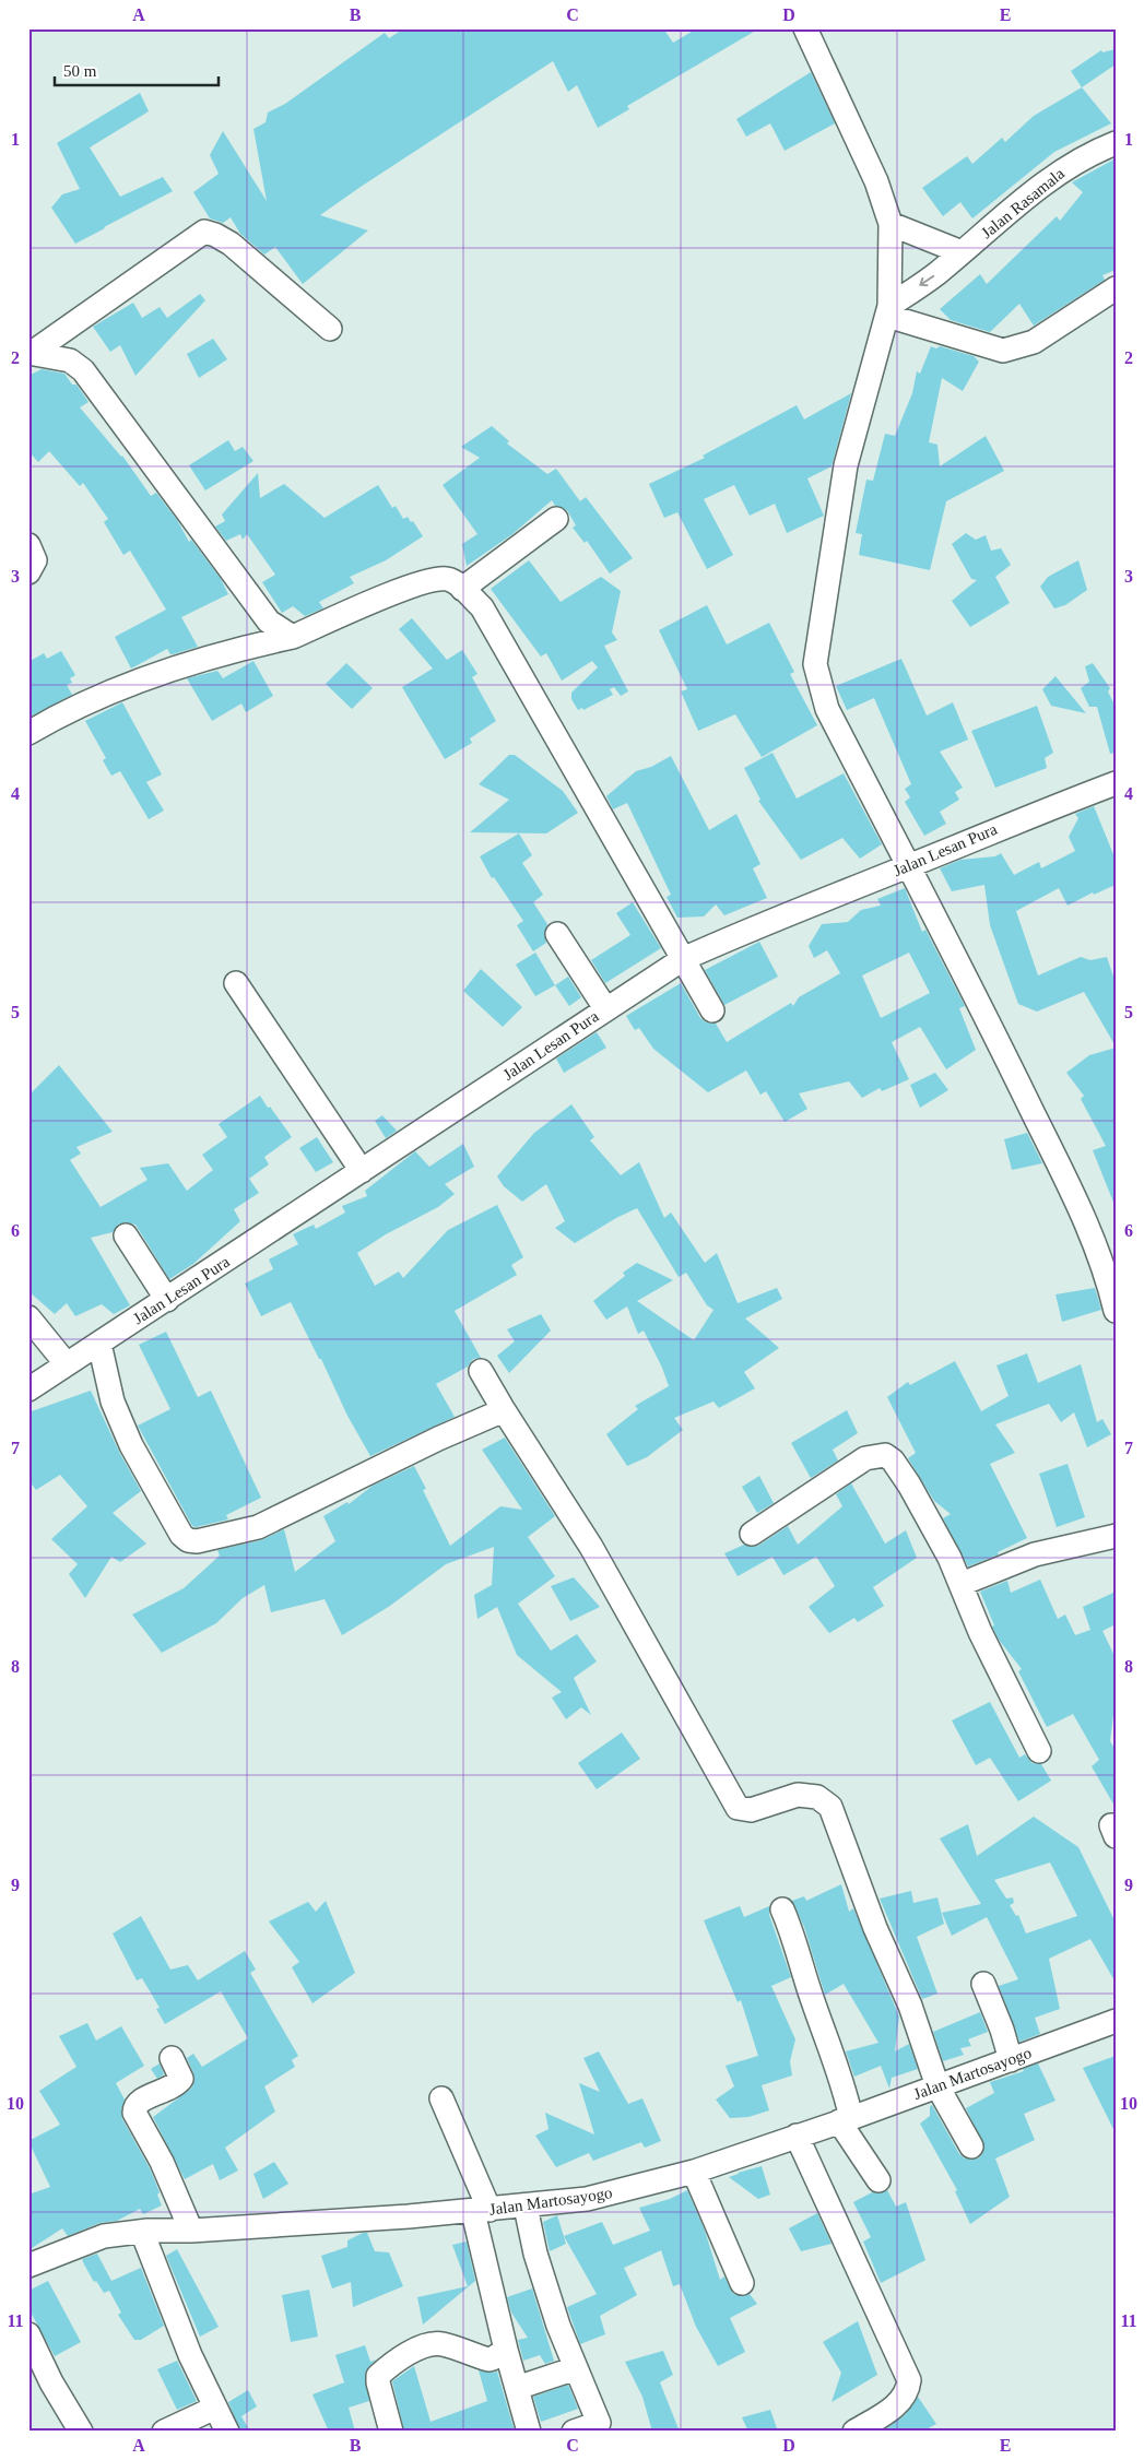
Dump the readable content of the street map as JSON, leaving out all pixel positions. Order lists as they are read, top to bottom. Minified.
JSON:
{"streets":{"street":["Jalan Rasamala","Jalan Lesan Pura","Jalan Martosayogo"]},"scale_bar":"50 m","grid":{"columns":["A","B","C","D","E"],"rows":["1","2","3","4","5","6","7","8","9","10","11"]}}
